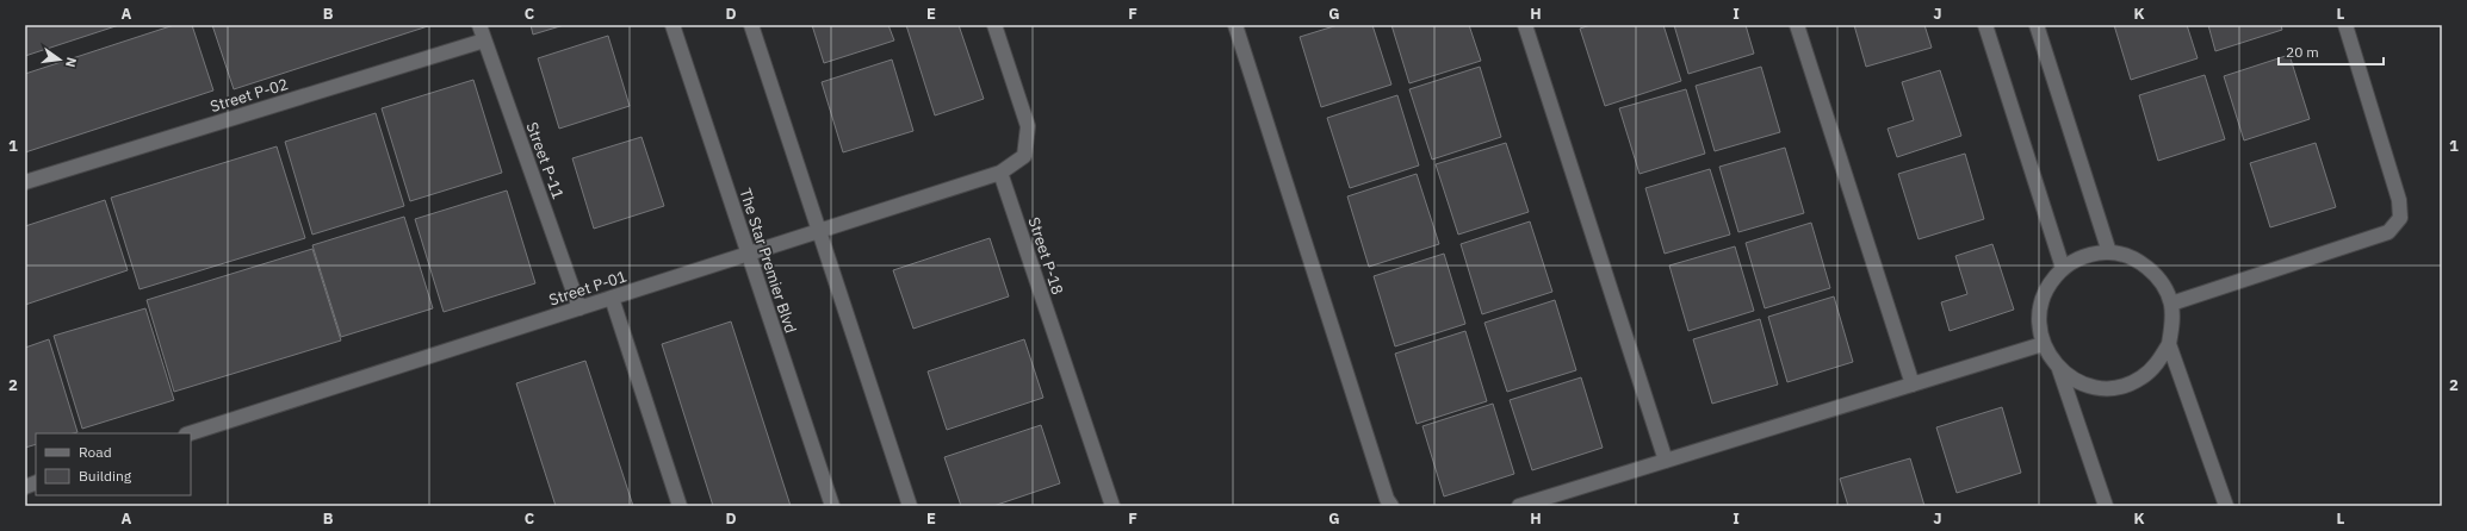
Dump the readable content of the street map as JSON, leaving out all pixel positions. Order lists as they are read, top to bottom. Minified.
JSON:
{"streets":{"street":["Street P-02","Street P-11","Street P-18","The Star Premier Blvd","Street P-01"]},"crossings":[["Street P-02","Street P-11"],["Street P-11","Street P-01"],["Street P-18","Street P-01"],["The Star Premier Blvd","Street P-01"]],"legend":["Road","Building"],"scale_bar":"20 m","north":"right","grid":{"columns":["A","B","C","D","E","F","G","H","I","J","K","L"],"rows":["1","2"]}}
